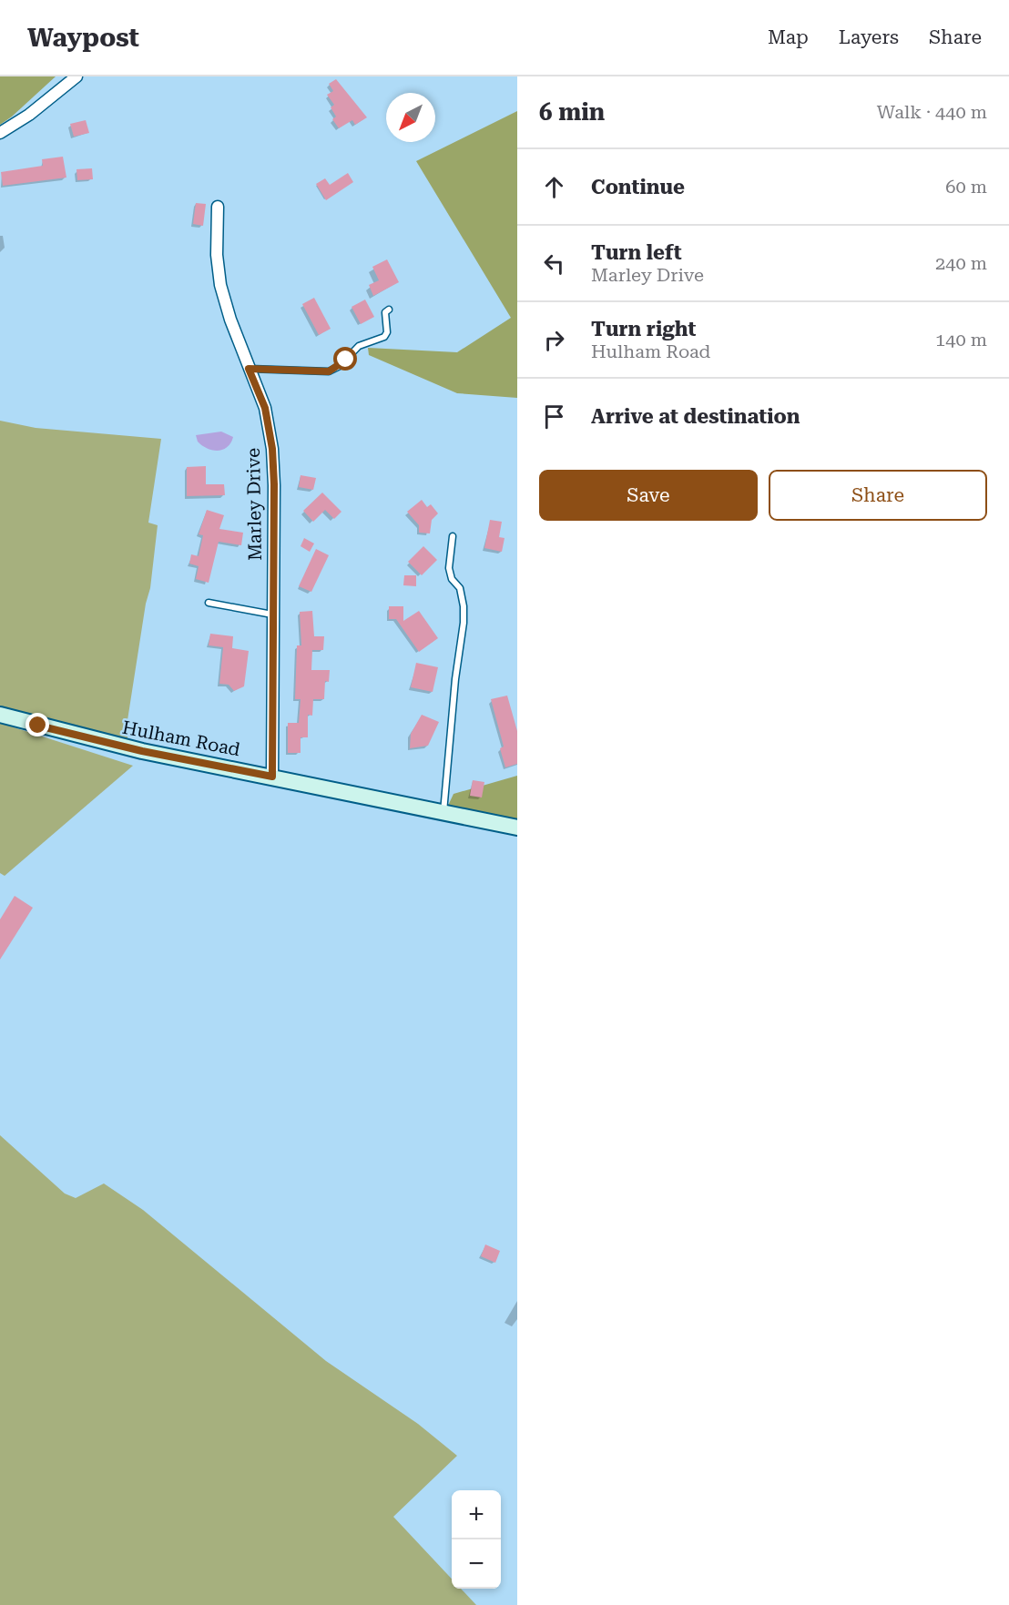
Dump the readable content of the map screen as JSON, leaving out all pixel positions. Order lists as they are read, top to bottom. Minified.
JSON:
{"streets":{"street":["Marley Drive","Hulham Road"]},"crossings":[["Marley Drive","Hulham Road"]],"north":"bottom left","page":{"header":"Waypost","nav":["Map","Layers","Share"],"heading":["6 min","Walk · 440 m"],"list":[["Continue","60 m"],["Turn left","Marley Drive","240 m"],["Turn right","Hulham Road","140 m"],"Arrive at destination"],"buttons":["Save","Share"],"map_buttons":["+","−"]}}
